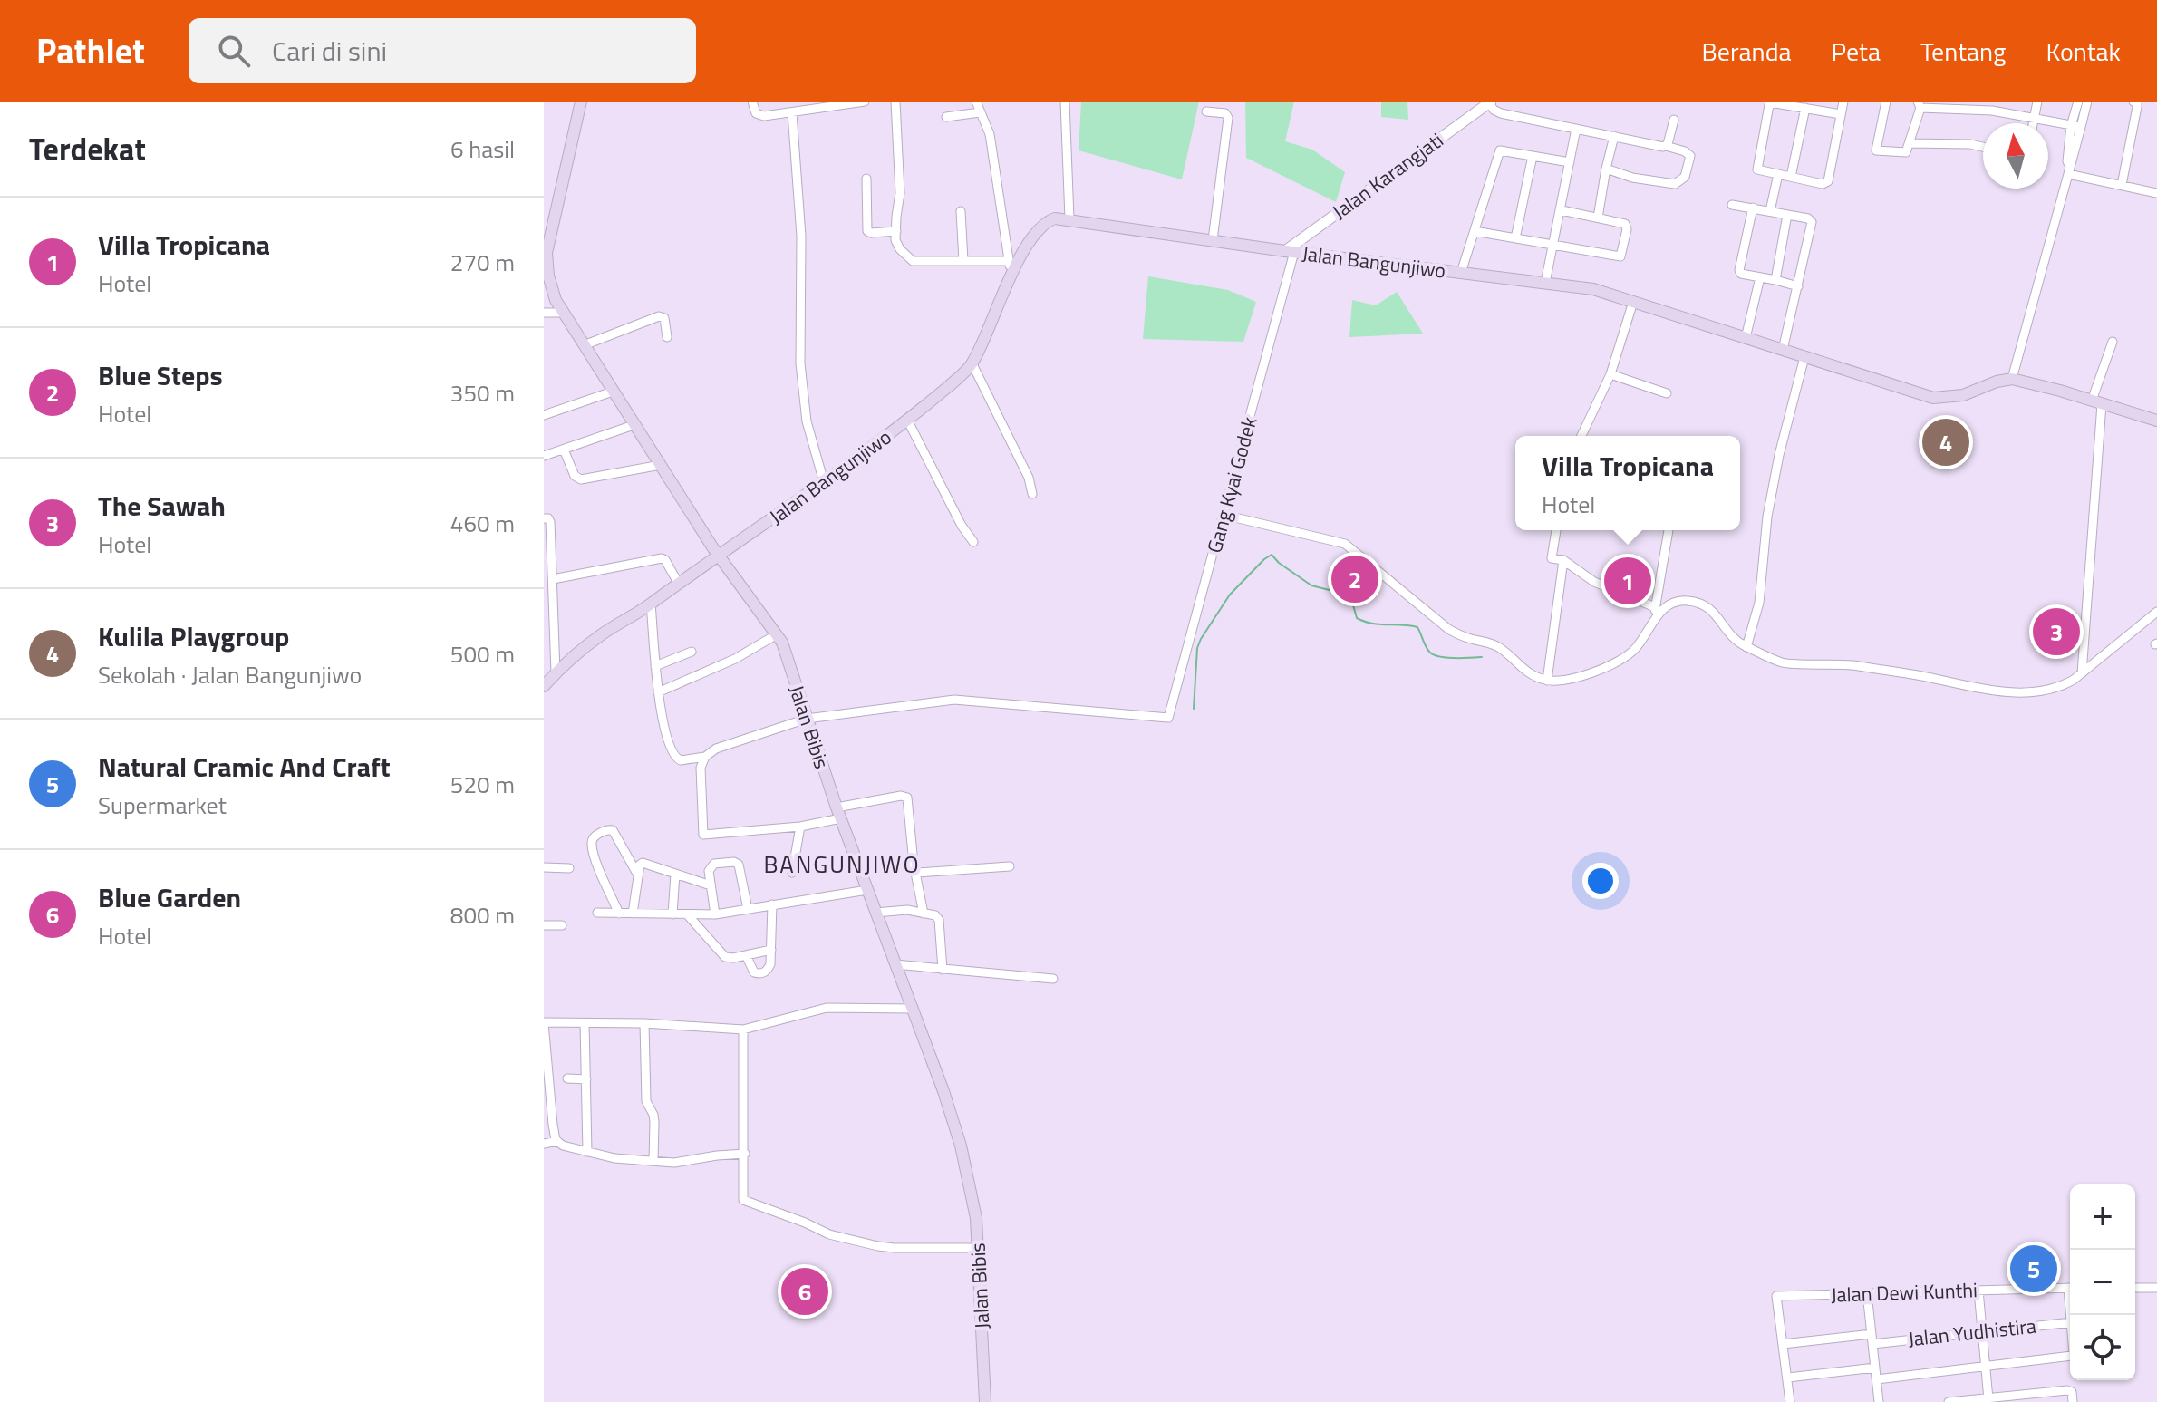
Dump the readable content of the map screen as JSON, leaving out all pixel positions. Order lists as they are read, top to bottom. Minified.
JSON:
{"streets":{"main road":["Jalan Bangunjiwo","Jalan Bibis"],"street":["Jalan Karangjati","Gang Kyai Godek","Jalan Dewi Kunthi","Jalan Yudhistira"]},"crossings":[["Jalan Karangjati","Jalan Bangunjiwo"],["Jalan Karangjati","Gang Kyai Godek"],["Jalan Bangunjiwo","Gang Kyai Godek"],["Jalan Bangunjiwo","Jalan Bibis"],["Gang Kyai Godek","Jalan Bibis"],["Jalan Dewi Kunthi","Jalan Yudhistira"]],"districts":["BANGUNJIWO"],"north":"top","page":{"header":"Pathlet","search":"Cari di sini","nav":["Beranda","Peta","Tentang","Kontak"],"heading":["Terdekat","6 hasil"],"list":[{"mark":"1","name":"Villa Tropicana","note":"Hotel","value":"270 m"},{"mark":"2","name":"Blue Steps","note":"Hotel","value":"350 m"},{"mark":"3","name":"The Sawah","note":"Hotel","value":"460 m"},{"mark":"4","name":"Kulila Playgroup","note":"Sekolah · Jalan Bangunjiwo","value":"500 m"},{"mark":"5","name":"Natural Cramic And Craft","note":"Supermarket","value":"520 m"},{"mark":"6","name":"Blue Garden","note":"Hotel","value":"800 m"}],"pins":["4","2","1","3","5","6"],"popup":["Villa Tropicana","Hotel"],"map_buttons":["+","−"]}}
